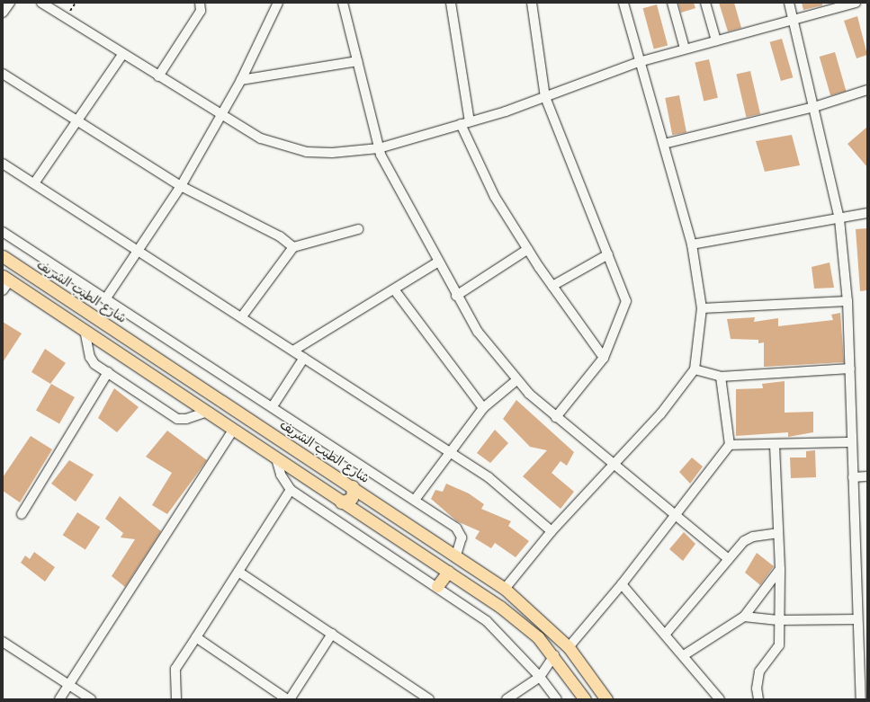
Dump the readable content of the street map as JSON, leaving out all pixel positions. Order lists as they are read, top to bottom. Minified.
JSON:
{"streets":{"main road":["شارع الطيب الشريف"]}}
